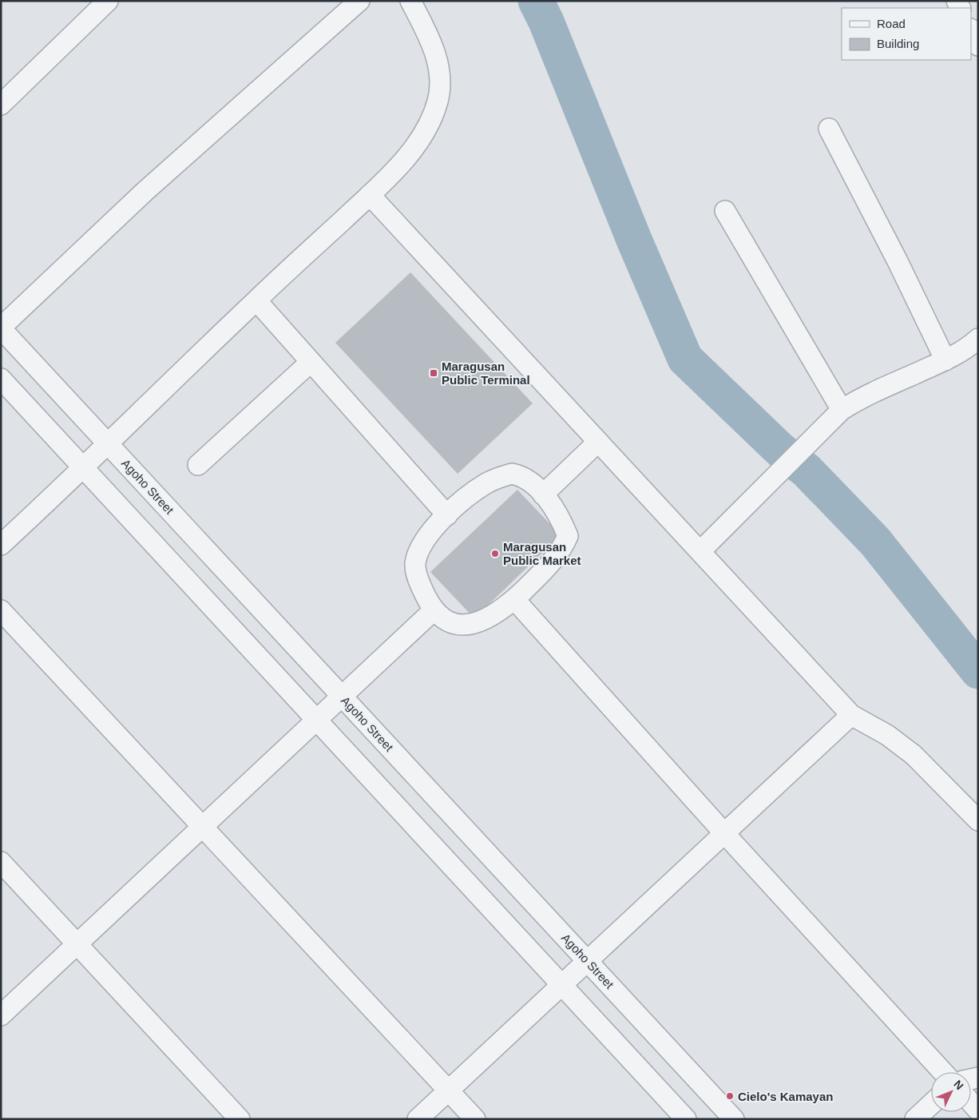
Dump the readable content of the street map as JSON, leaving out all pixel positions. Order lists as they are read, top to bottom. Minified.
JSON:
{"streets":{"street":["Agoho Street"]},"places":{"transit":["Maragusan Public Terminal"],"other":["Maragusan Public Market","Cielo's Kamayan"]},"legend":["Road","Building"],"north":"top right"}
